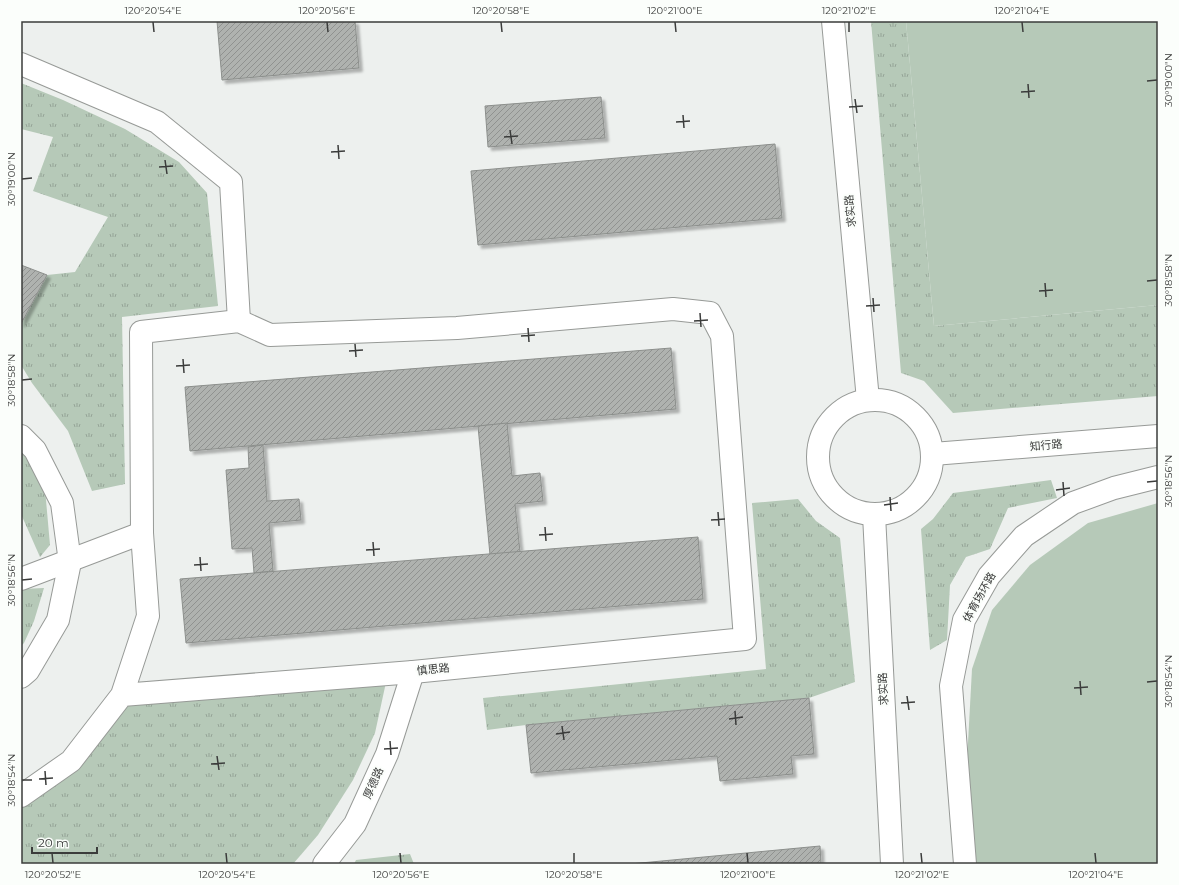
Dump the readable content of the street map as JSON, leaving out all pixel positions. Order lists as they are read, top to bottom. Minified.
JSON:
{"streets":{"street":["求实路","知行路","体育场环路","慎思路","厚德路"]},"crossings":[["求实路","知行路"],["慎思路","厚德路"]],"scale_bar":"20 m","coordinates":["120°20'54\"E","120°20'56\"E","120°20'58\"E","120°21'00\"E","120°21'02\"E","120°21'04\"E","30°19'00\"N","30°18'58\"N","30°18'56\"N","30°18'54\"N","120°20'52\"E"]}
